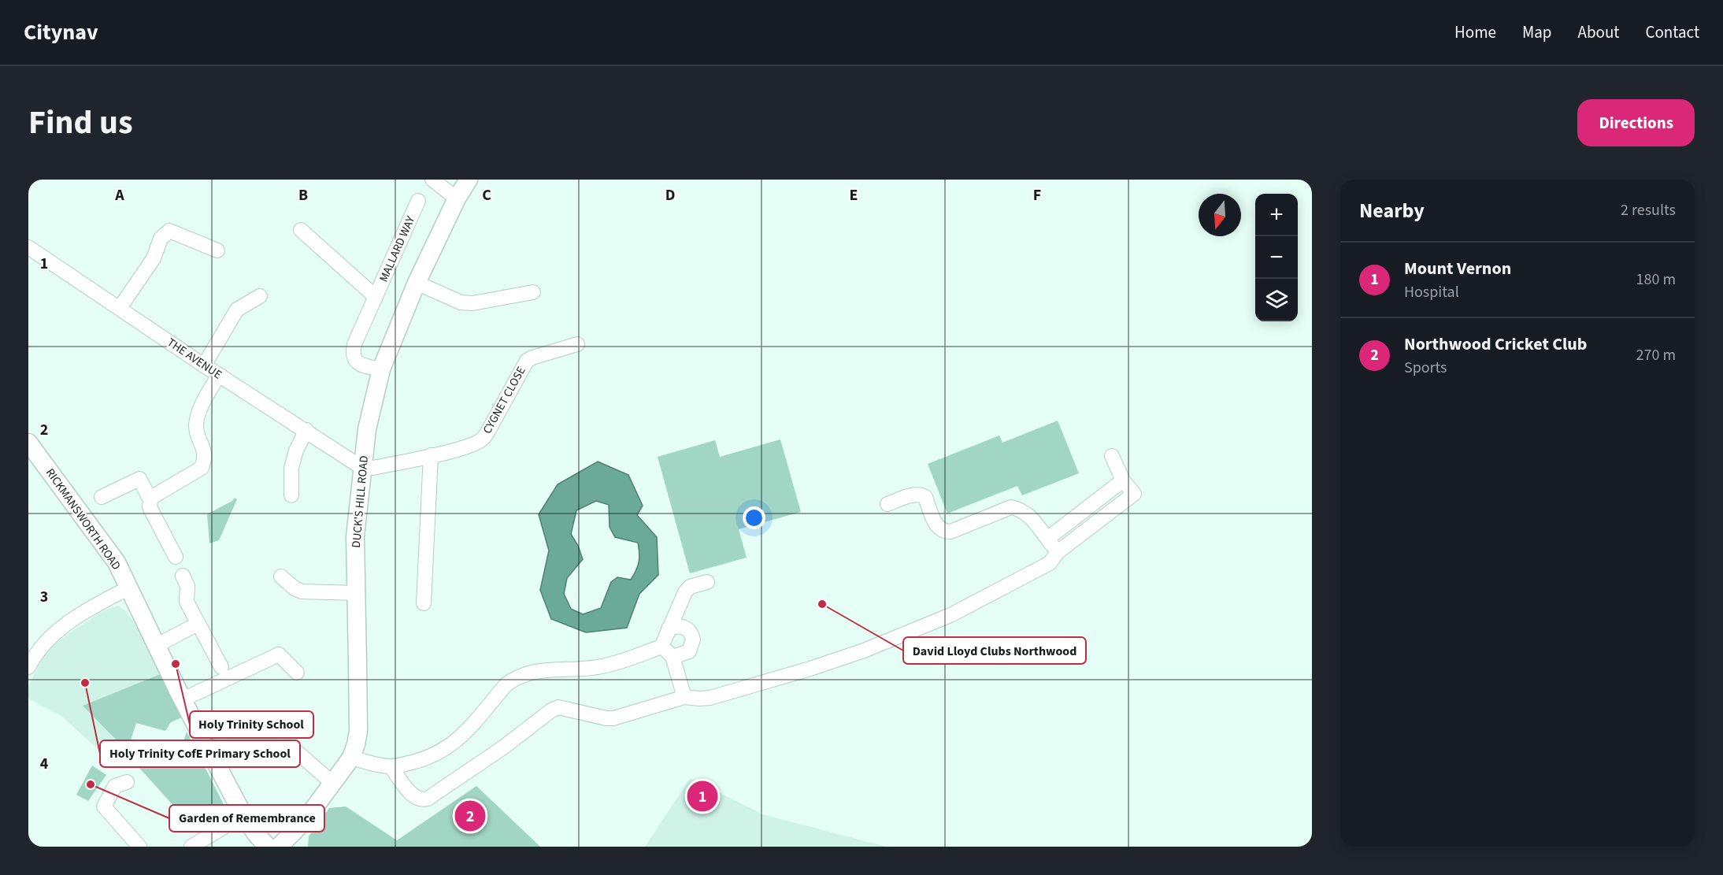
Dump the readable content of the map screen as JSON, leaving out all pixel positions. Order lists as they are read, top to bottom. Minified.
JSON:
{"streets":{"main road":["DUCK'S HILL ROAD","RICKMANSWORTH ROAD"],"street":["MALLARD WAY","THE AVENUE","CYGNET CLOSE"]},"crossings":[["MALLARD WAY","DUCK'S HILL ROAD"],["THE AVENUE","CYGNET CLOSE"],["THE AVENUE","DUCK'S HILL ROAD"],["CYGNET CLOSE","DUCK'S HILL ROAD"]],"places":["David Lloyd Clubs Northwood","Holy Trinity School","Holy Trinity CofE Primary School","Garden of Remembrance"],"north":"bottom","page":{"header":"Citynav","nav":["Home","Map","About","Contact"],"title":"Find us","buttons":"Directions","heading":["Nearby","2 results"],"map_buttons":["+","−"],"list":[{"mark":"1","name":"Mount Vernon","note":"Hospital","value":"180 m"},{"mark":"2","name":"Northwood Cricket Club","note":"Sports","value":"270 m"}],"pins":["1","2"]},"grid":{"columns":["A","B","C","D","E","F"],"rows":["1","2","3","4"]}}
